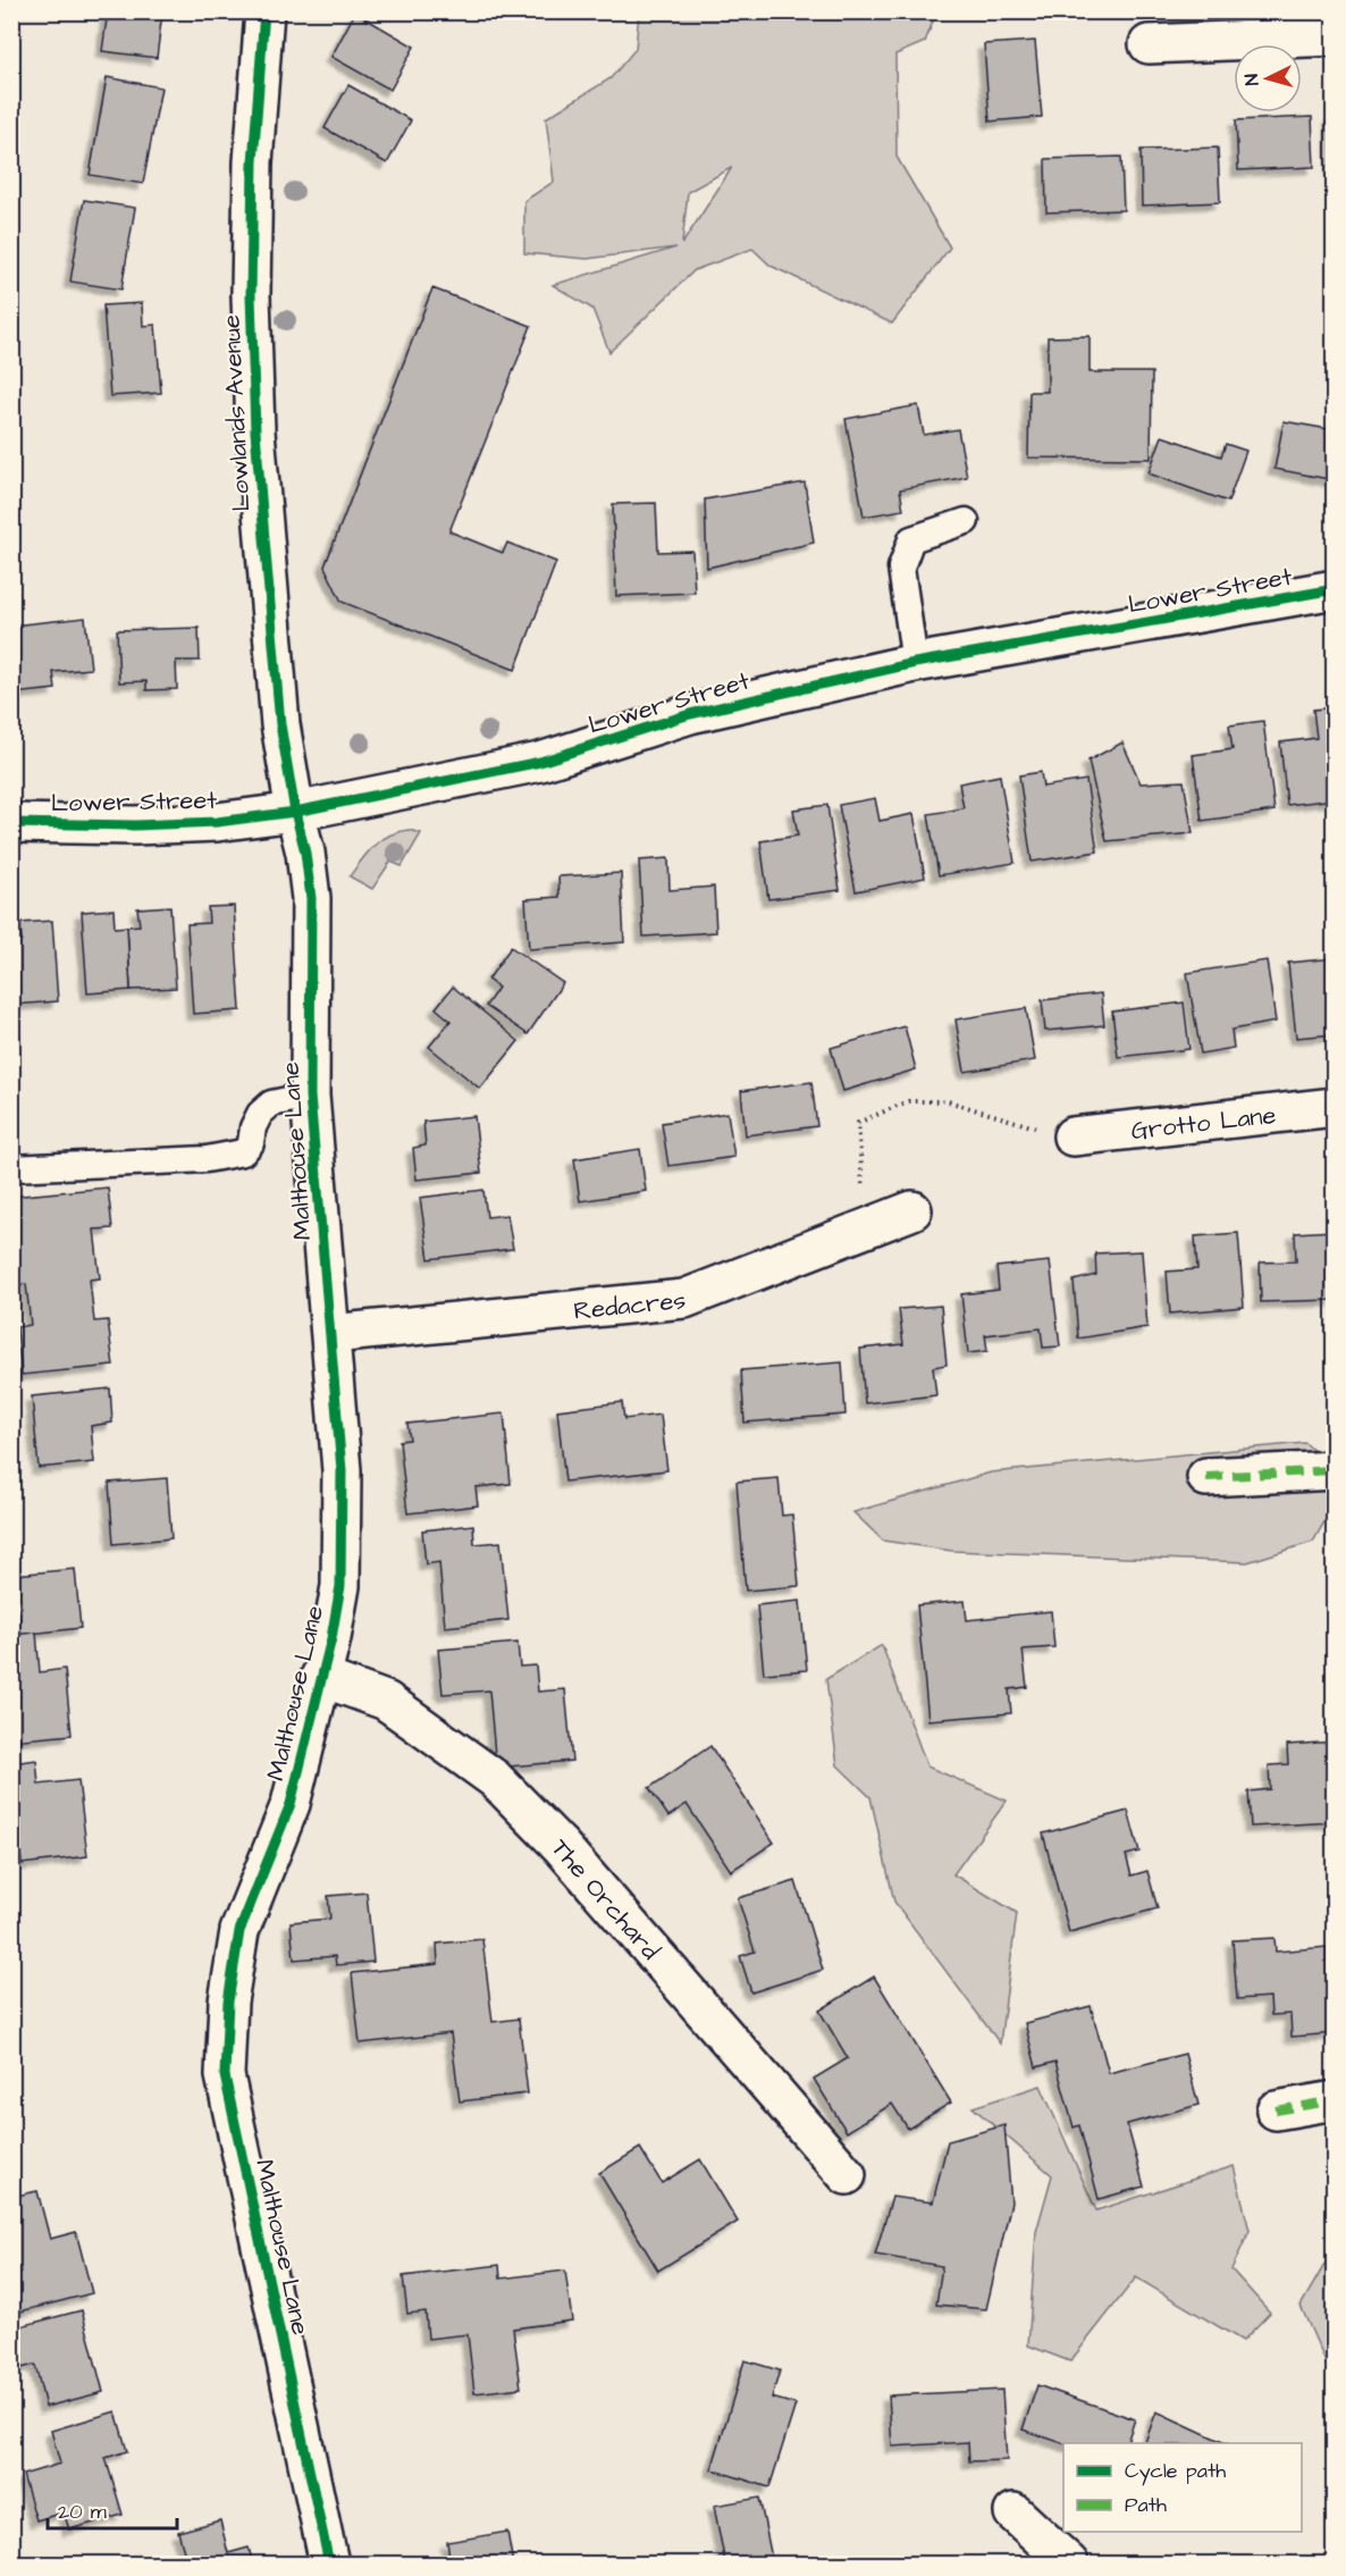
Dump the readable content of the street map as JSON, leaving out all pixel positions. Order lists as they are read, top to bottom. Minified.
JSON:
{"streets":{"street":["Lowlands Avenue","Lower Street","Grotto Lane","Malthouse Lane","Redacres","The Orchard"]},"crossings":[["Lowlands Avenue","Lower Street"],["Lowlands Avenue","Malthouse Lane"],["Lower Street","Malthouse Lane"],["Malthouse Lane","Redacres"],["Malthouse Lane","The Orchard"]],"legend":["Cycle path","Path"],"scale_bar":"20 m","north":"left"}
